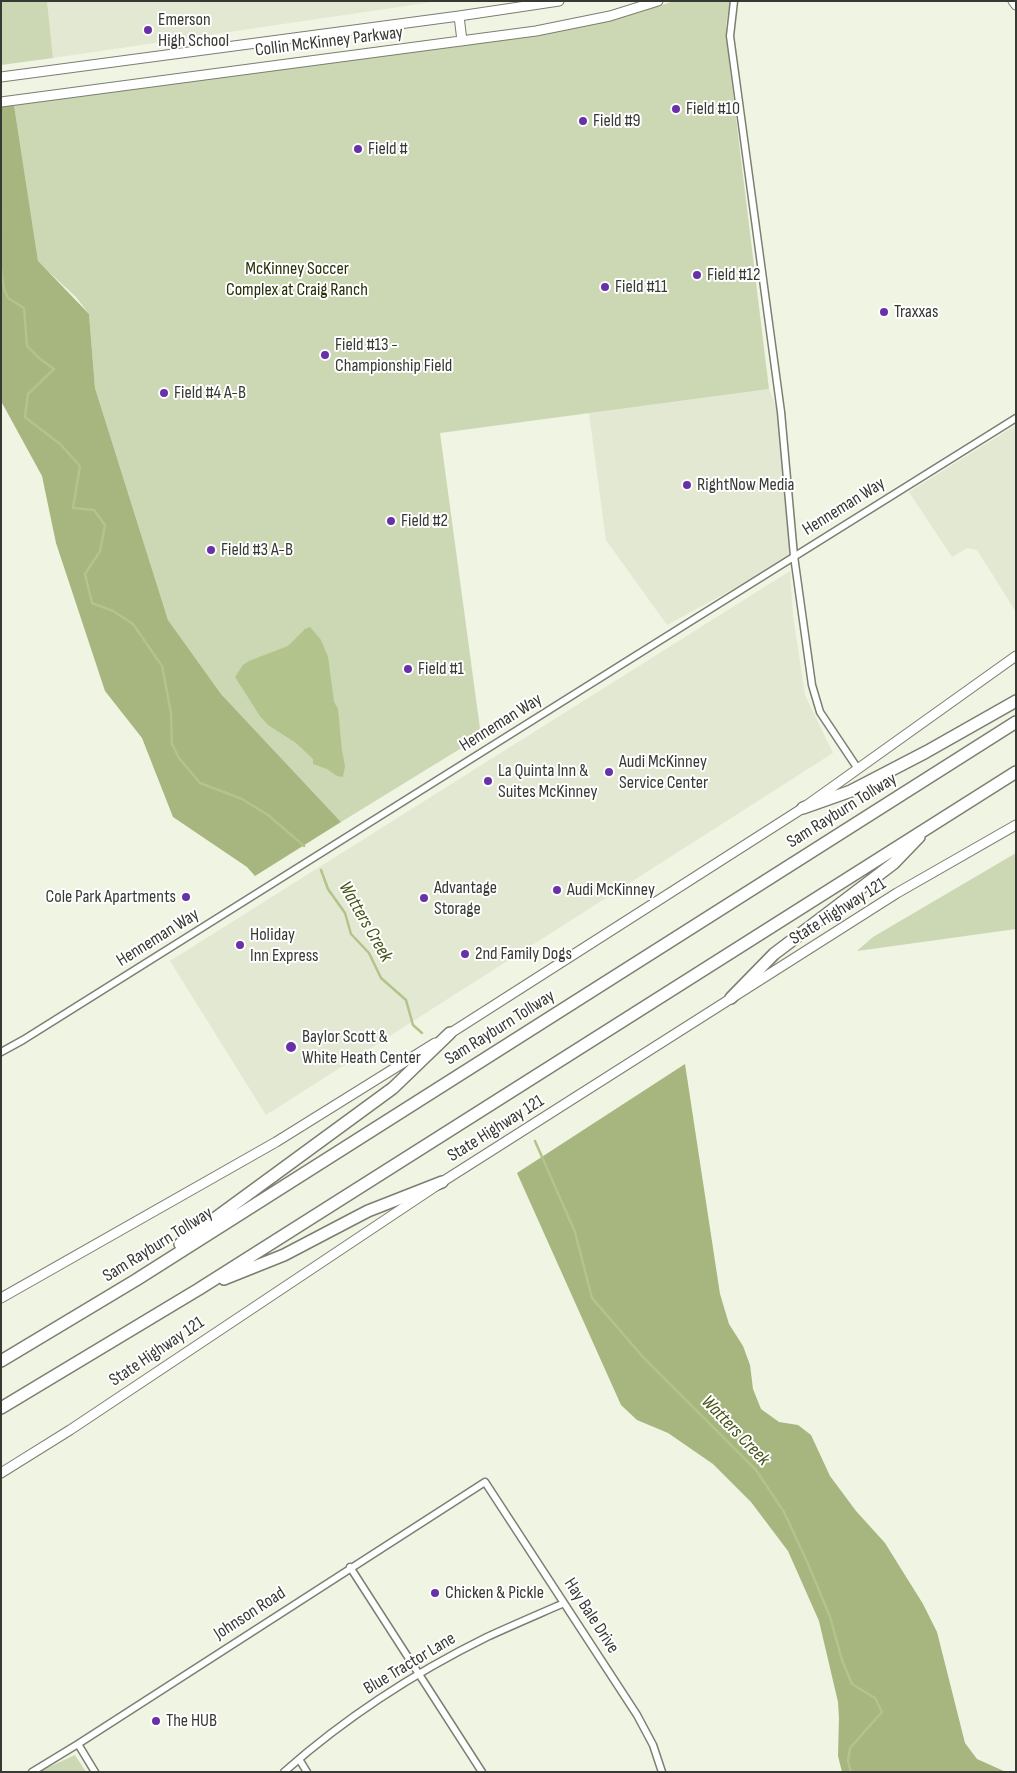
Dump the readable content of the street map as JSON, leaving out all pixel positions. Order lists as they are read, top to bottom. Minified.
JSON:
{"streets":{"highway":["Sam Rayburn Tollway"],"main road":["Collin McKinney Parkway","State Highway 121"],"street":["Henneman Way","Johnson Road","Hay Bale Drive","Blue Tractor Lane"]},"crossings":[["Johnson Road","Hay Bale Drive"],["Hay Bale Drive","Blue Tractor Lane"]],"water":["Watters Creek"],"parks":["McKinney Soccer Complex at Craig Ranch"],"places":["Emerson High School","Field #10","Field #9","Field #","Field #12","Field #11","Traxxas","Field #13 - Championship Field","Field #4 A-B","RightNow Media","Field #2","Field #3 A-B","Field #1","Audi McKinney Service Center","La Quinta Inn & Suites McKinney","Audi McKinney","Cole Park Apartments","Advantage Storage","Holiday Inn Express","2nd Family Dogs","Baylor Scott & White Heath Center","Chicken & Pickle","The HUB"]}
